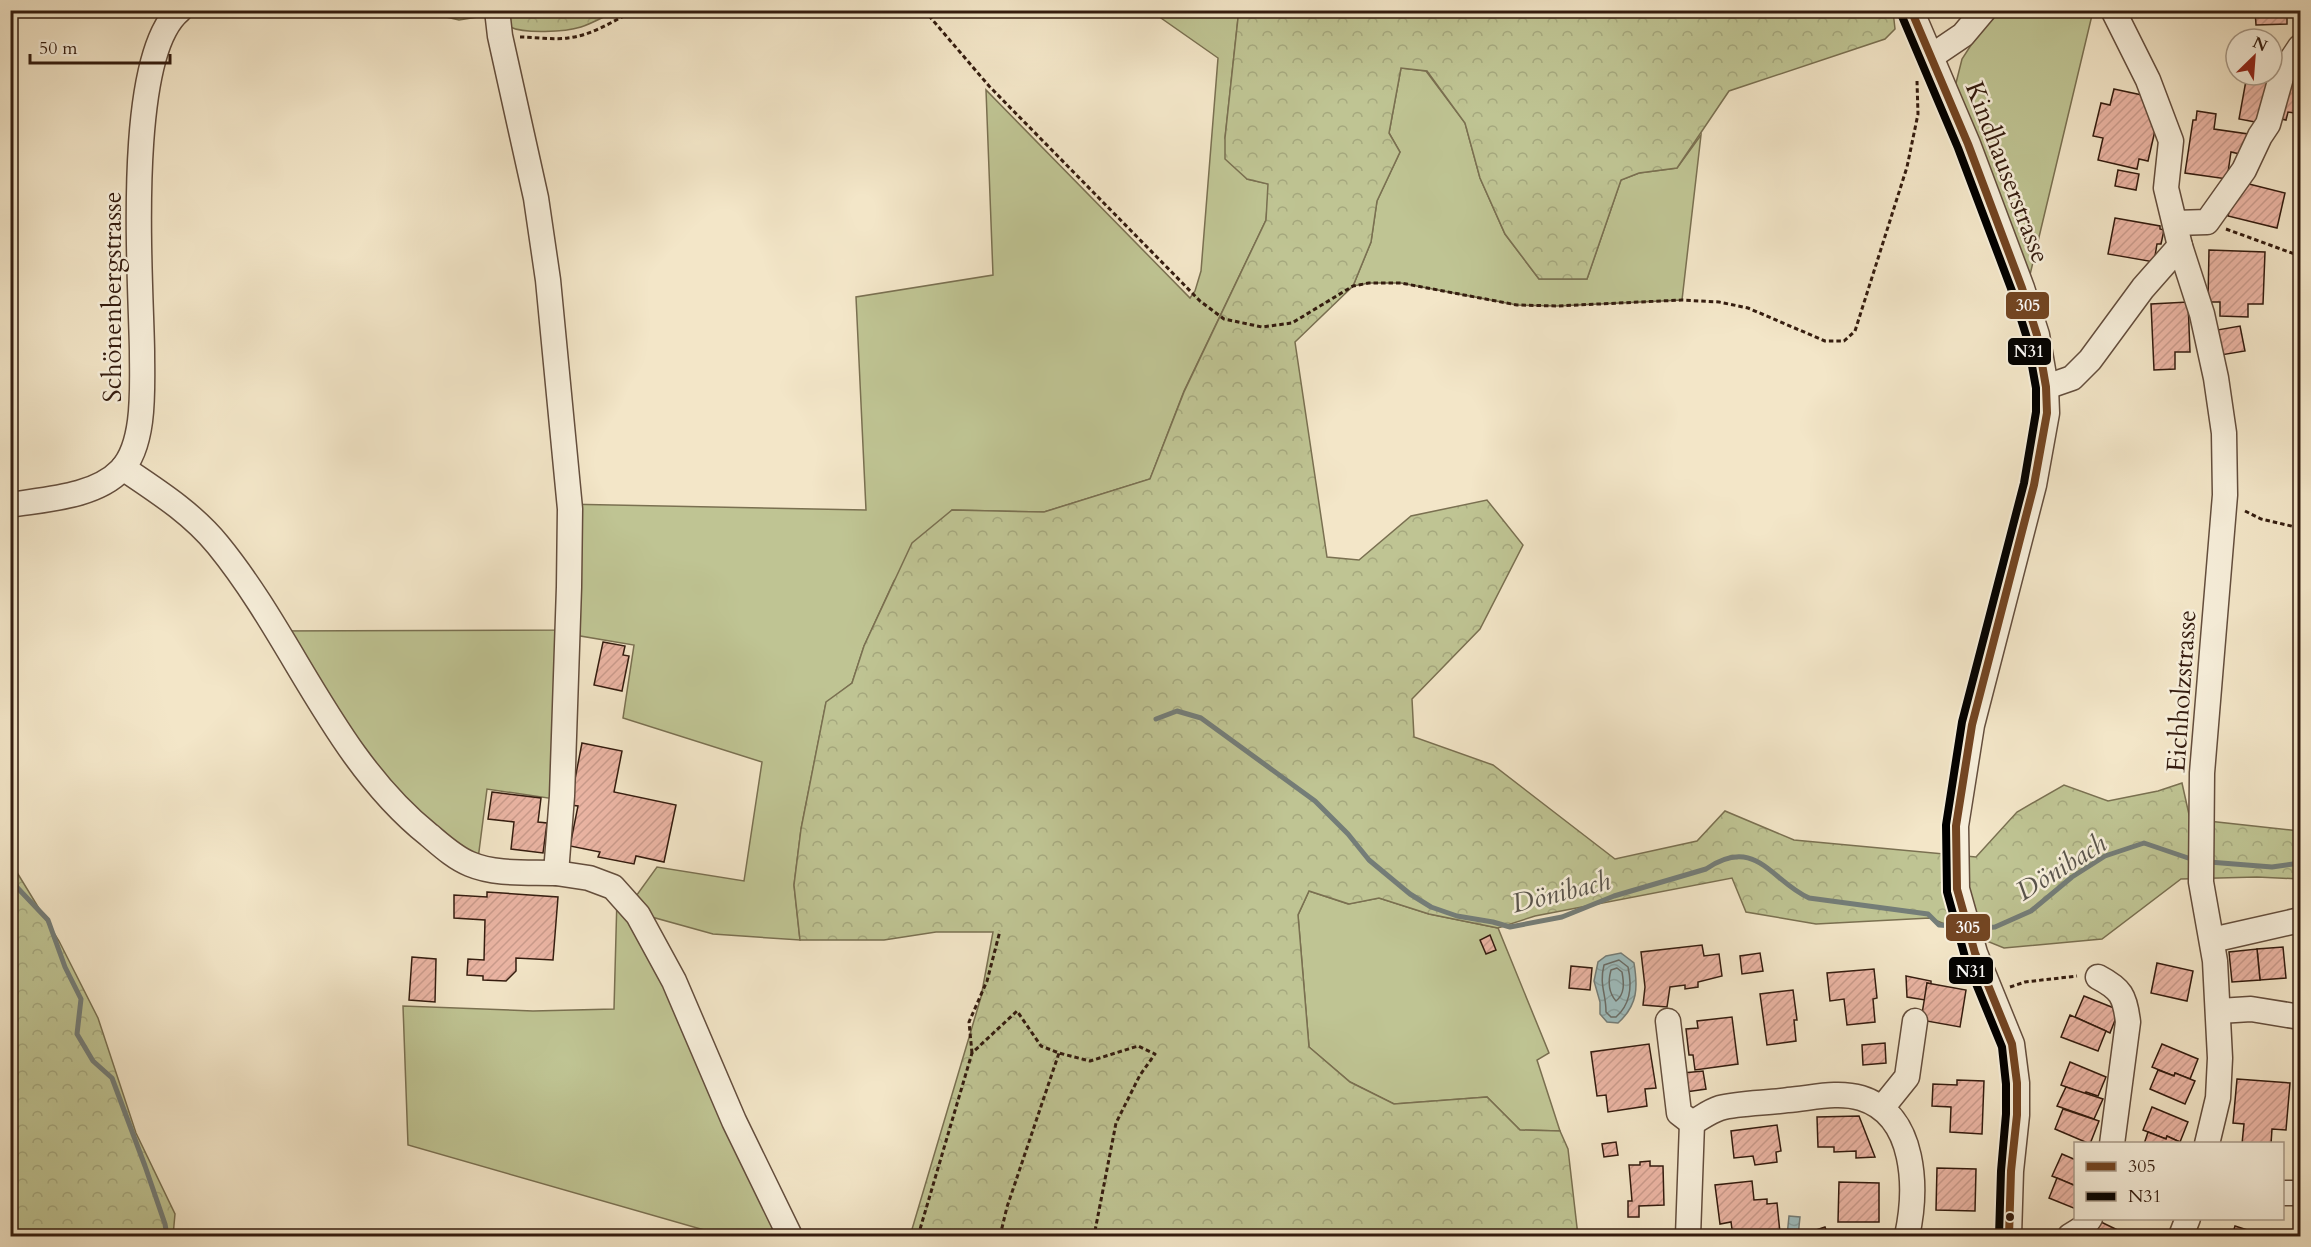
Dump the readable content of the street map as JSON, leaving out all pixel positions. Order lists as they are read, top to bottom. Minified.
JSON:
{"streets":{"street":["Kindhauserstrasse","Schönenbergstrasse","Eichholzstrasse"]},"water":["Dönibach"],"lines":["transit line 305","transit line N31"],"legend":["305","N31"],"scale_bar":"50 m","north":"top right"}
